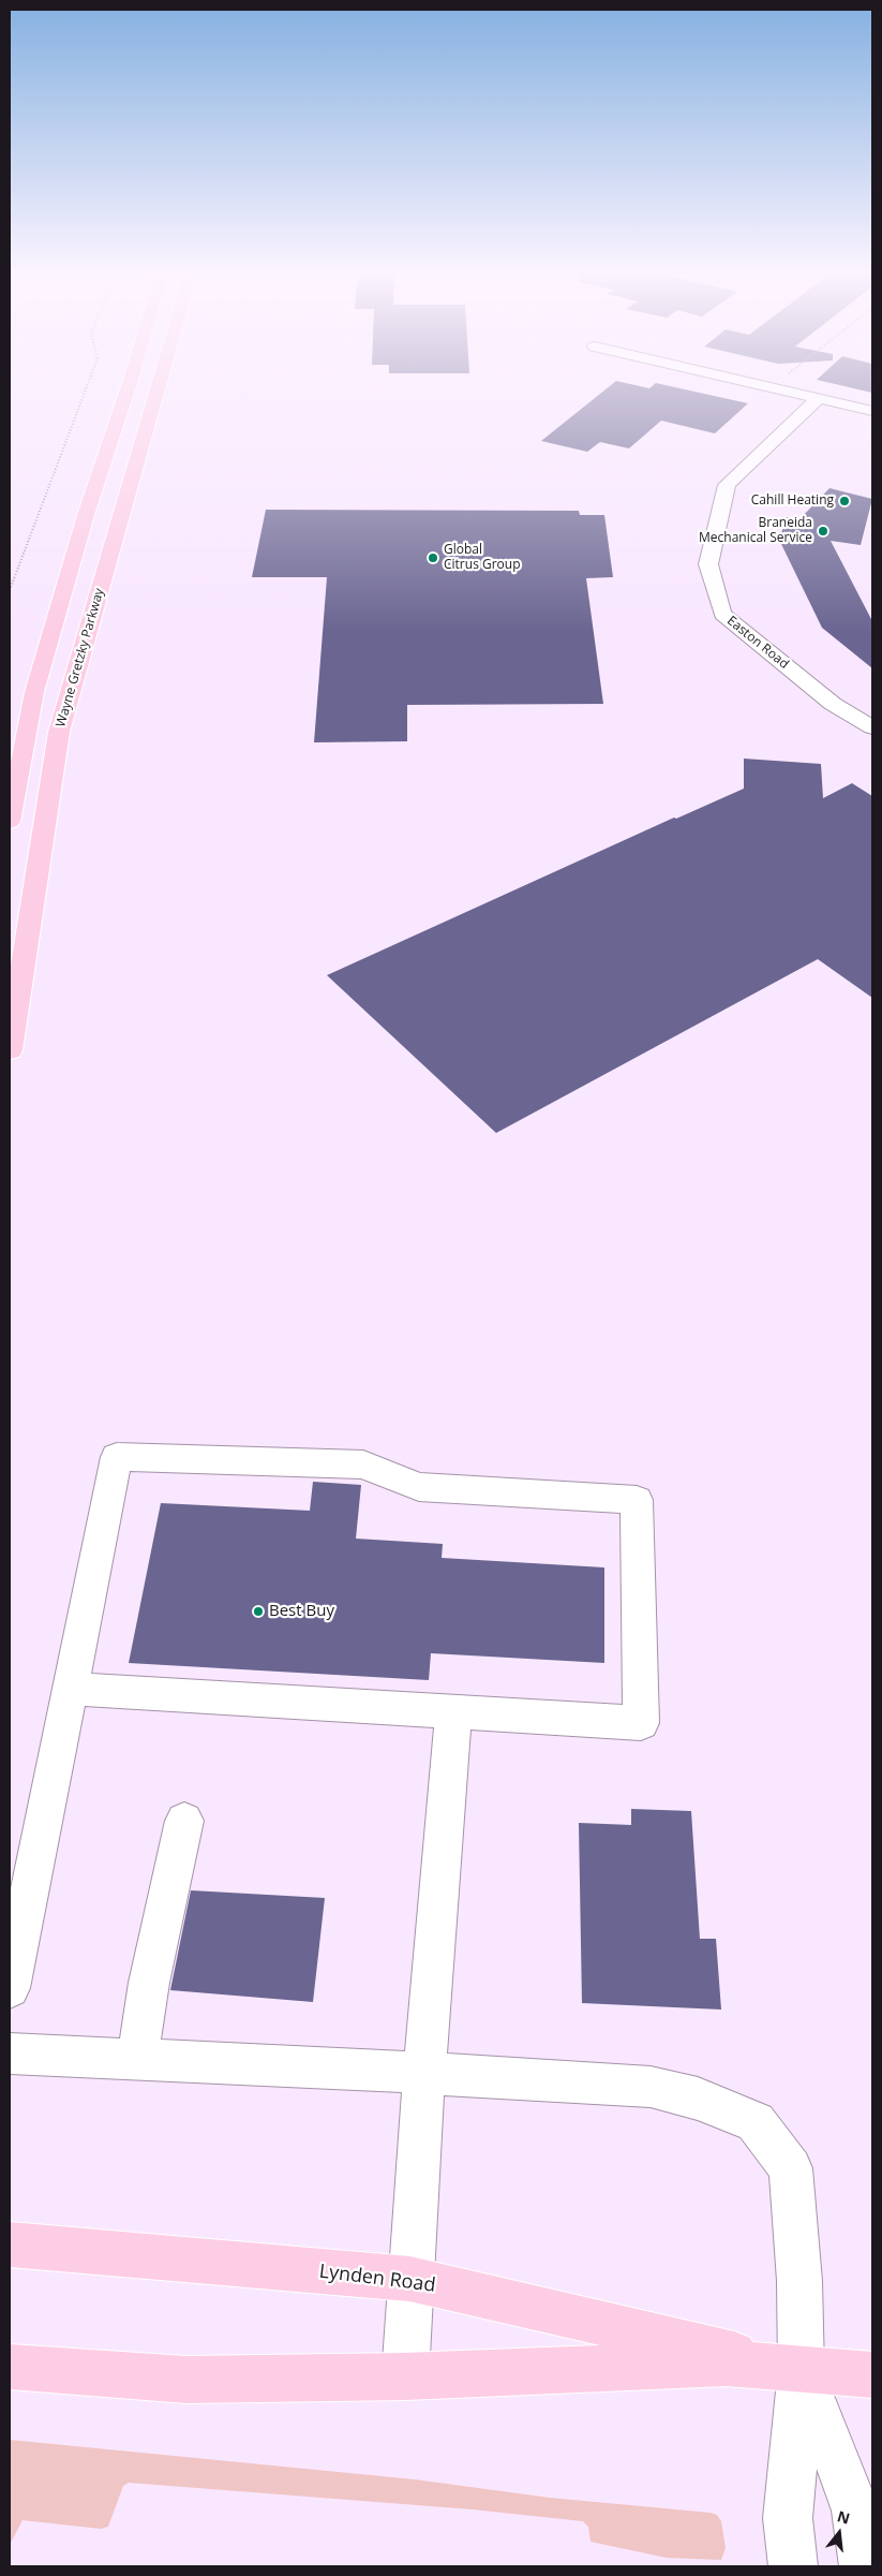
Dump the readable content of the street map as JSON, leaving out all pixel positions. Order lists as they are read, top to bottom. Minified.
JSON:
{"streets":{"main road":["Wayne Gretzky Parkway","Lynden Road"],"street":["Easton Road"]},"places":["Cahill Heating","Braneida Mechanical Service","Global Citrus Group","Best Buy"],"north":"top"}
